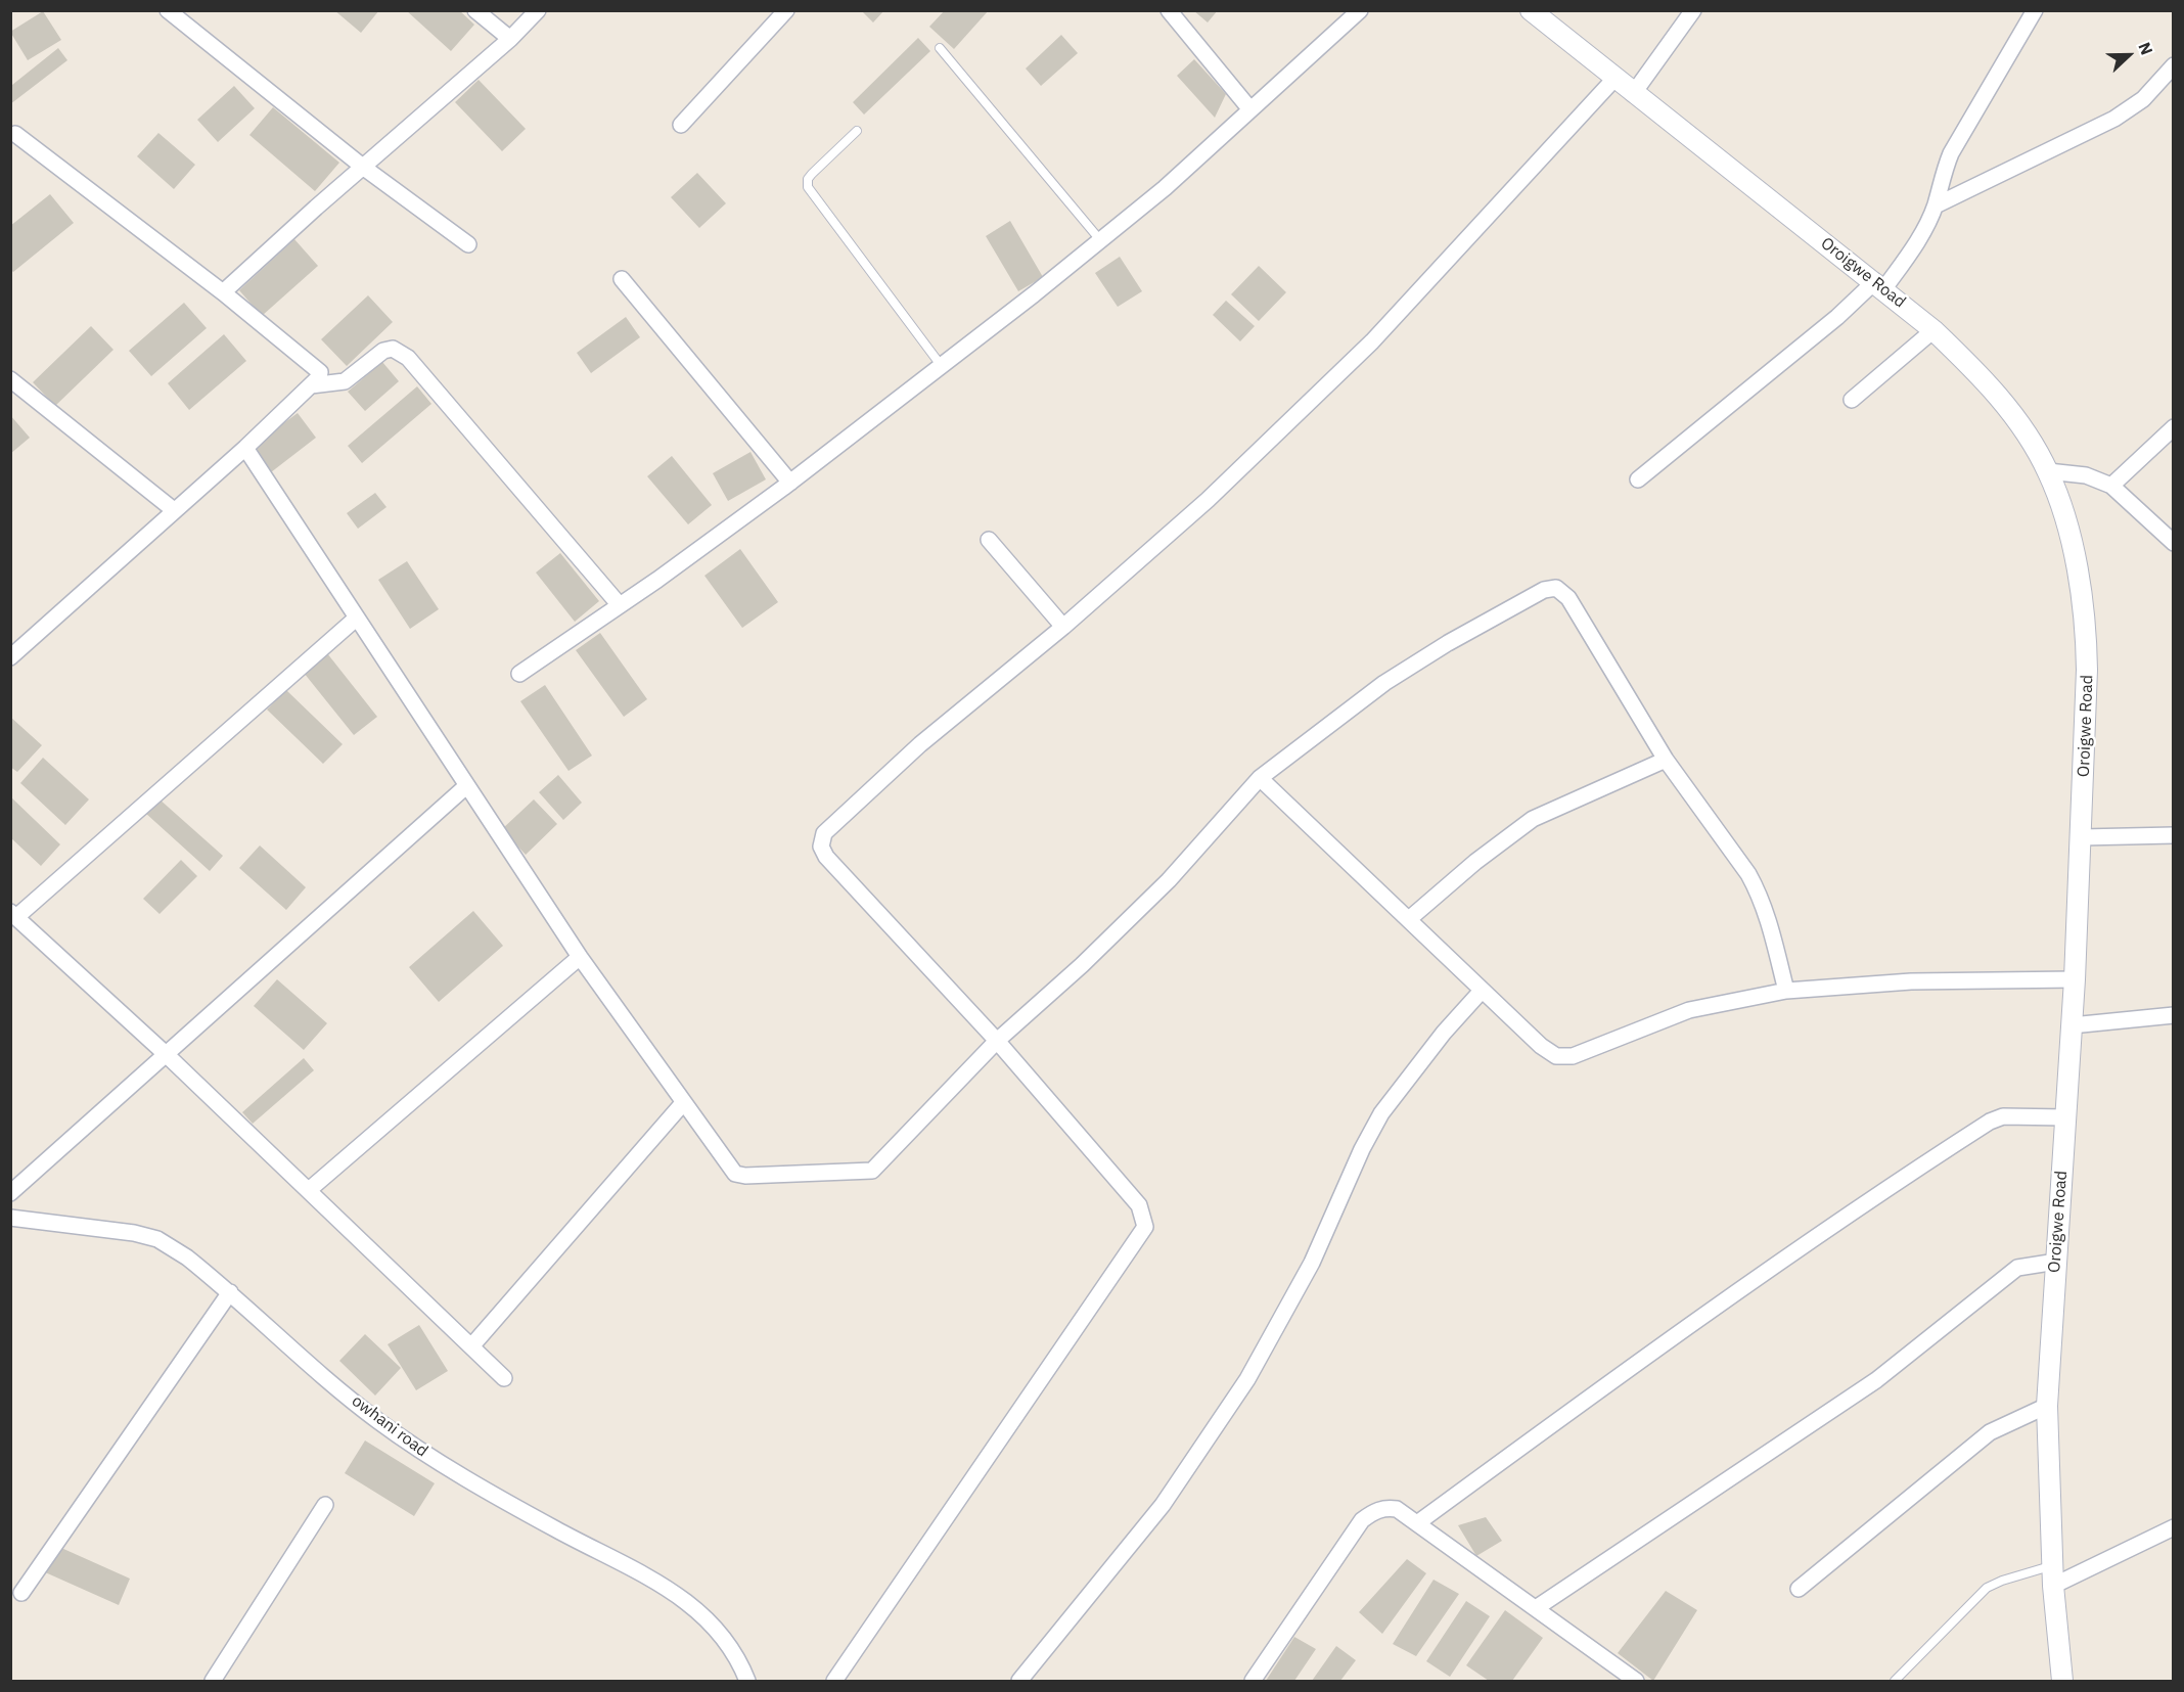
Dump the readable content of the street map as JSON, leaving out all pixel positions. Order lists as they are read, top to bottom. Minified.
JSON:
{"streets":{"street":["Oroigwe Road","owhani road"]},"north":"right"}
